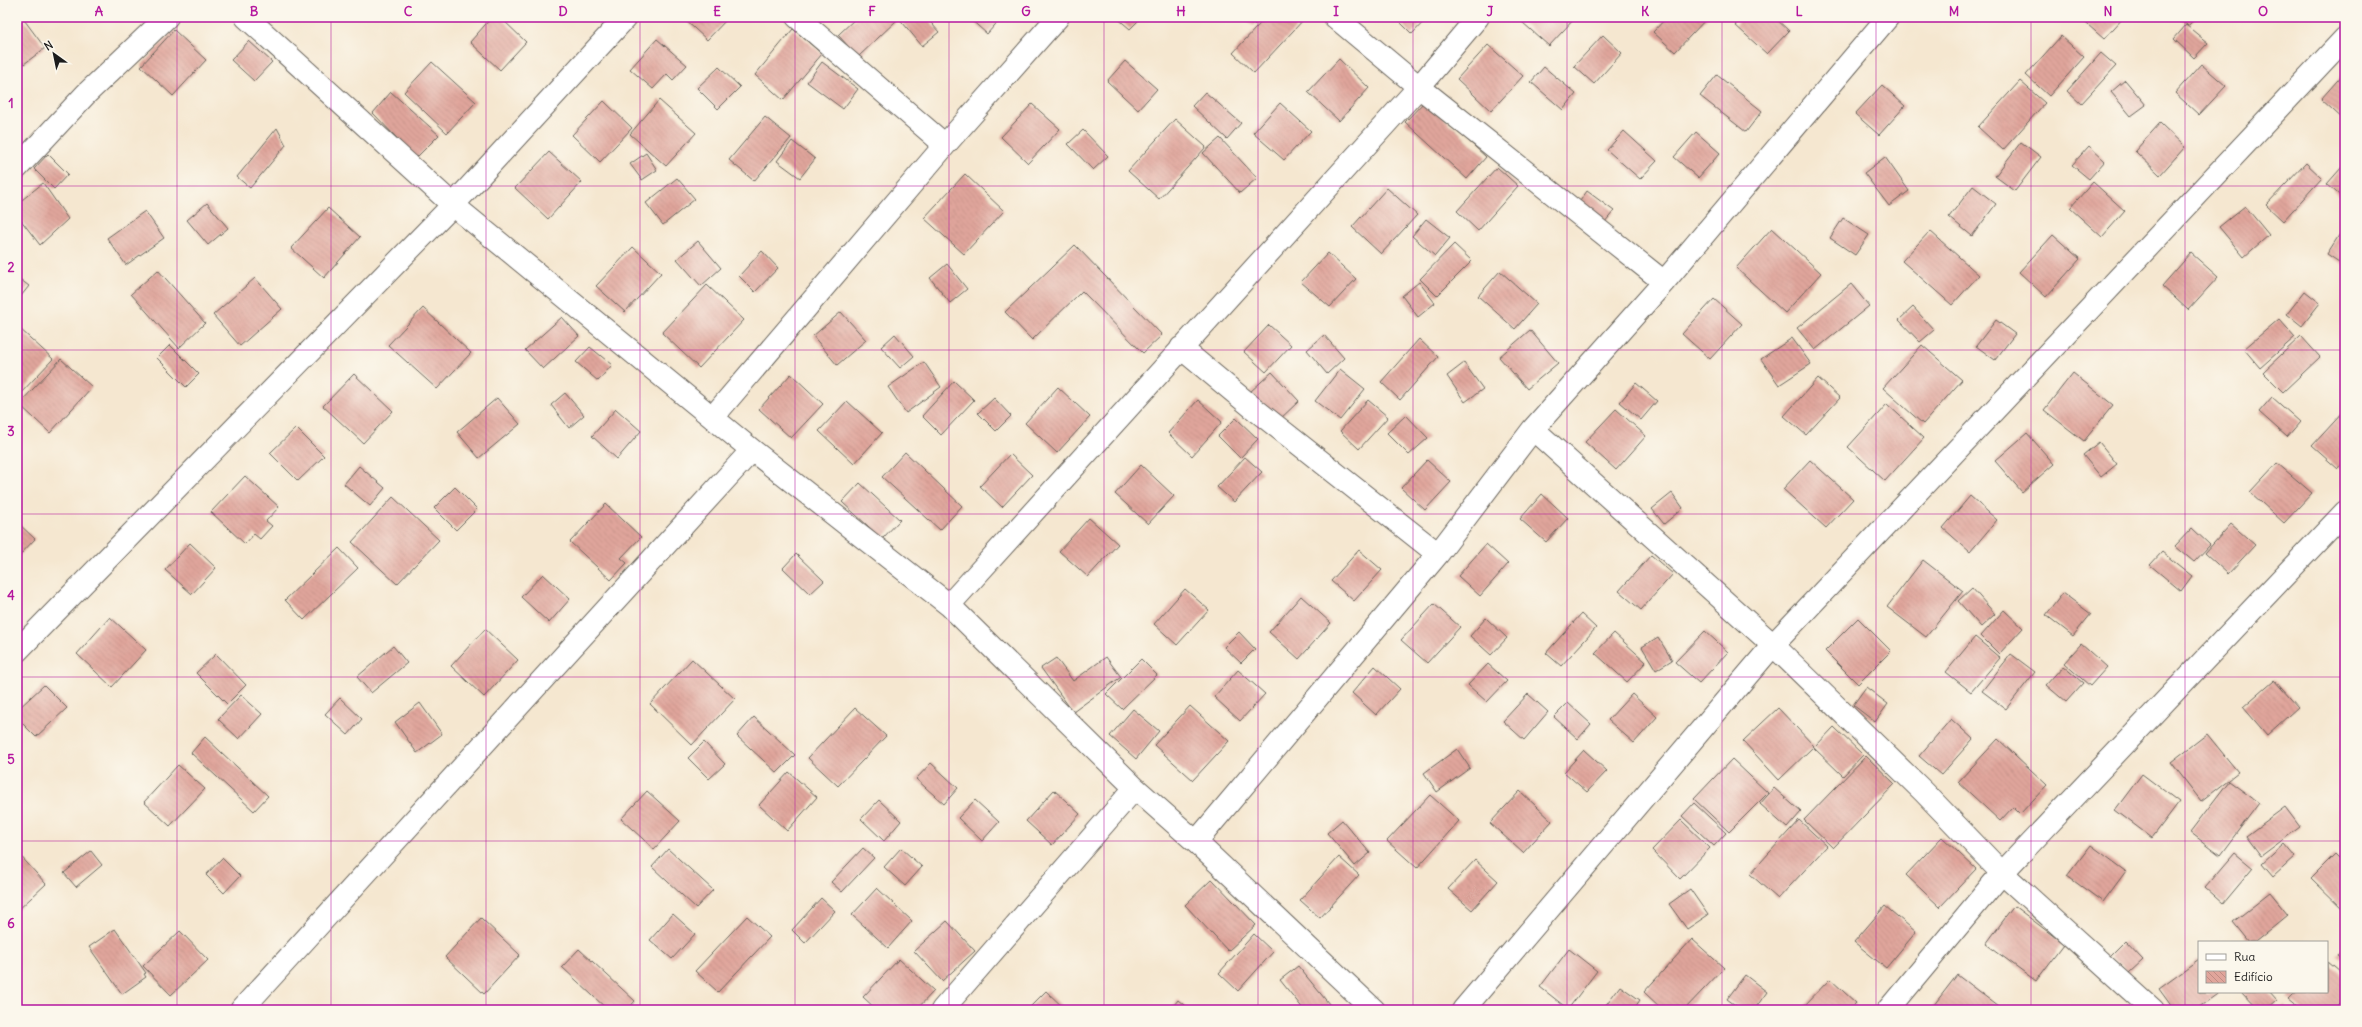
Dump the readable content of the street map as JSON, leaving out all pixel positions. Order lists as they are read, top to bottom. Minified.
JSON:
{"legend":["Rua","Edifício"],"north":"top left","grid":{"columns":["A","B","C","D","E","F","G","H","I","J","K","L","M","N","O"],"rows":["1","2","3","4","5","6"]}}
